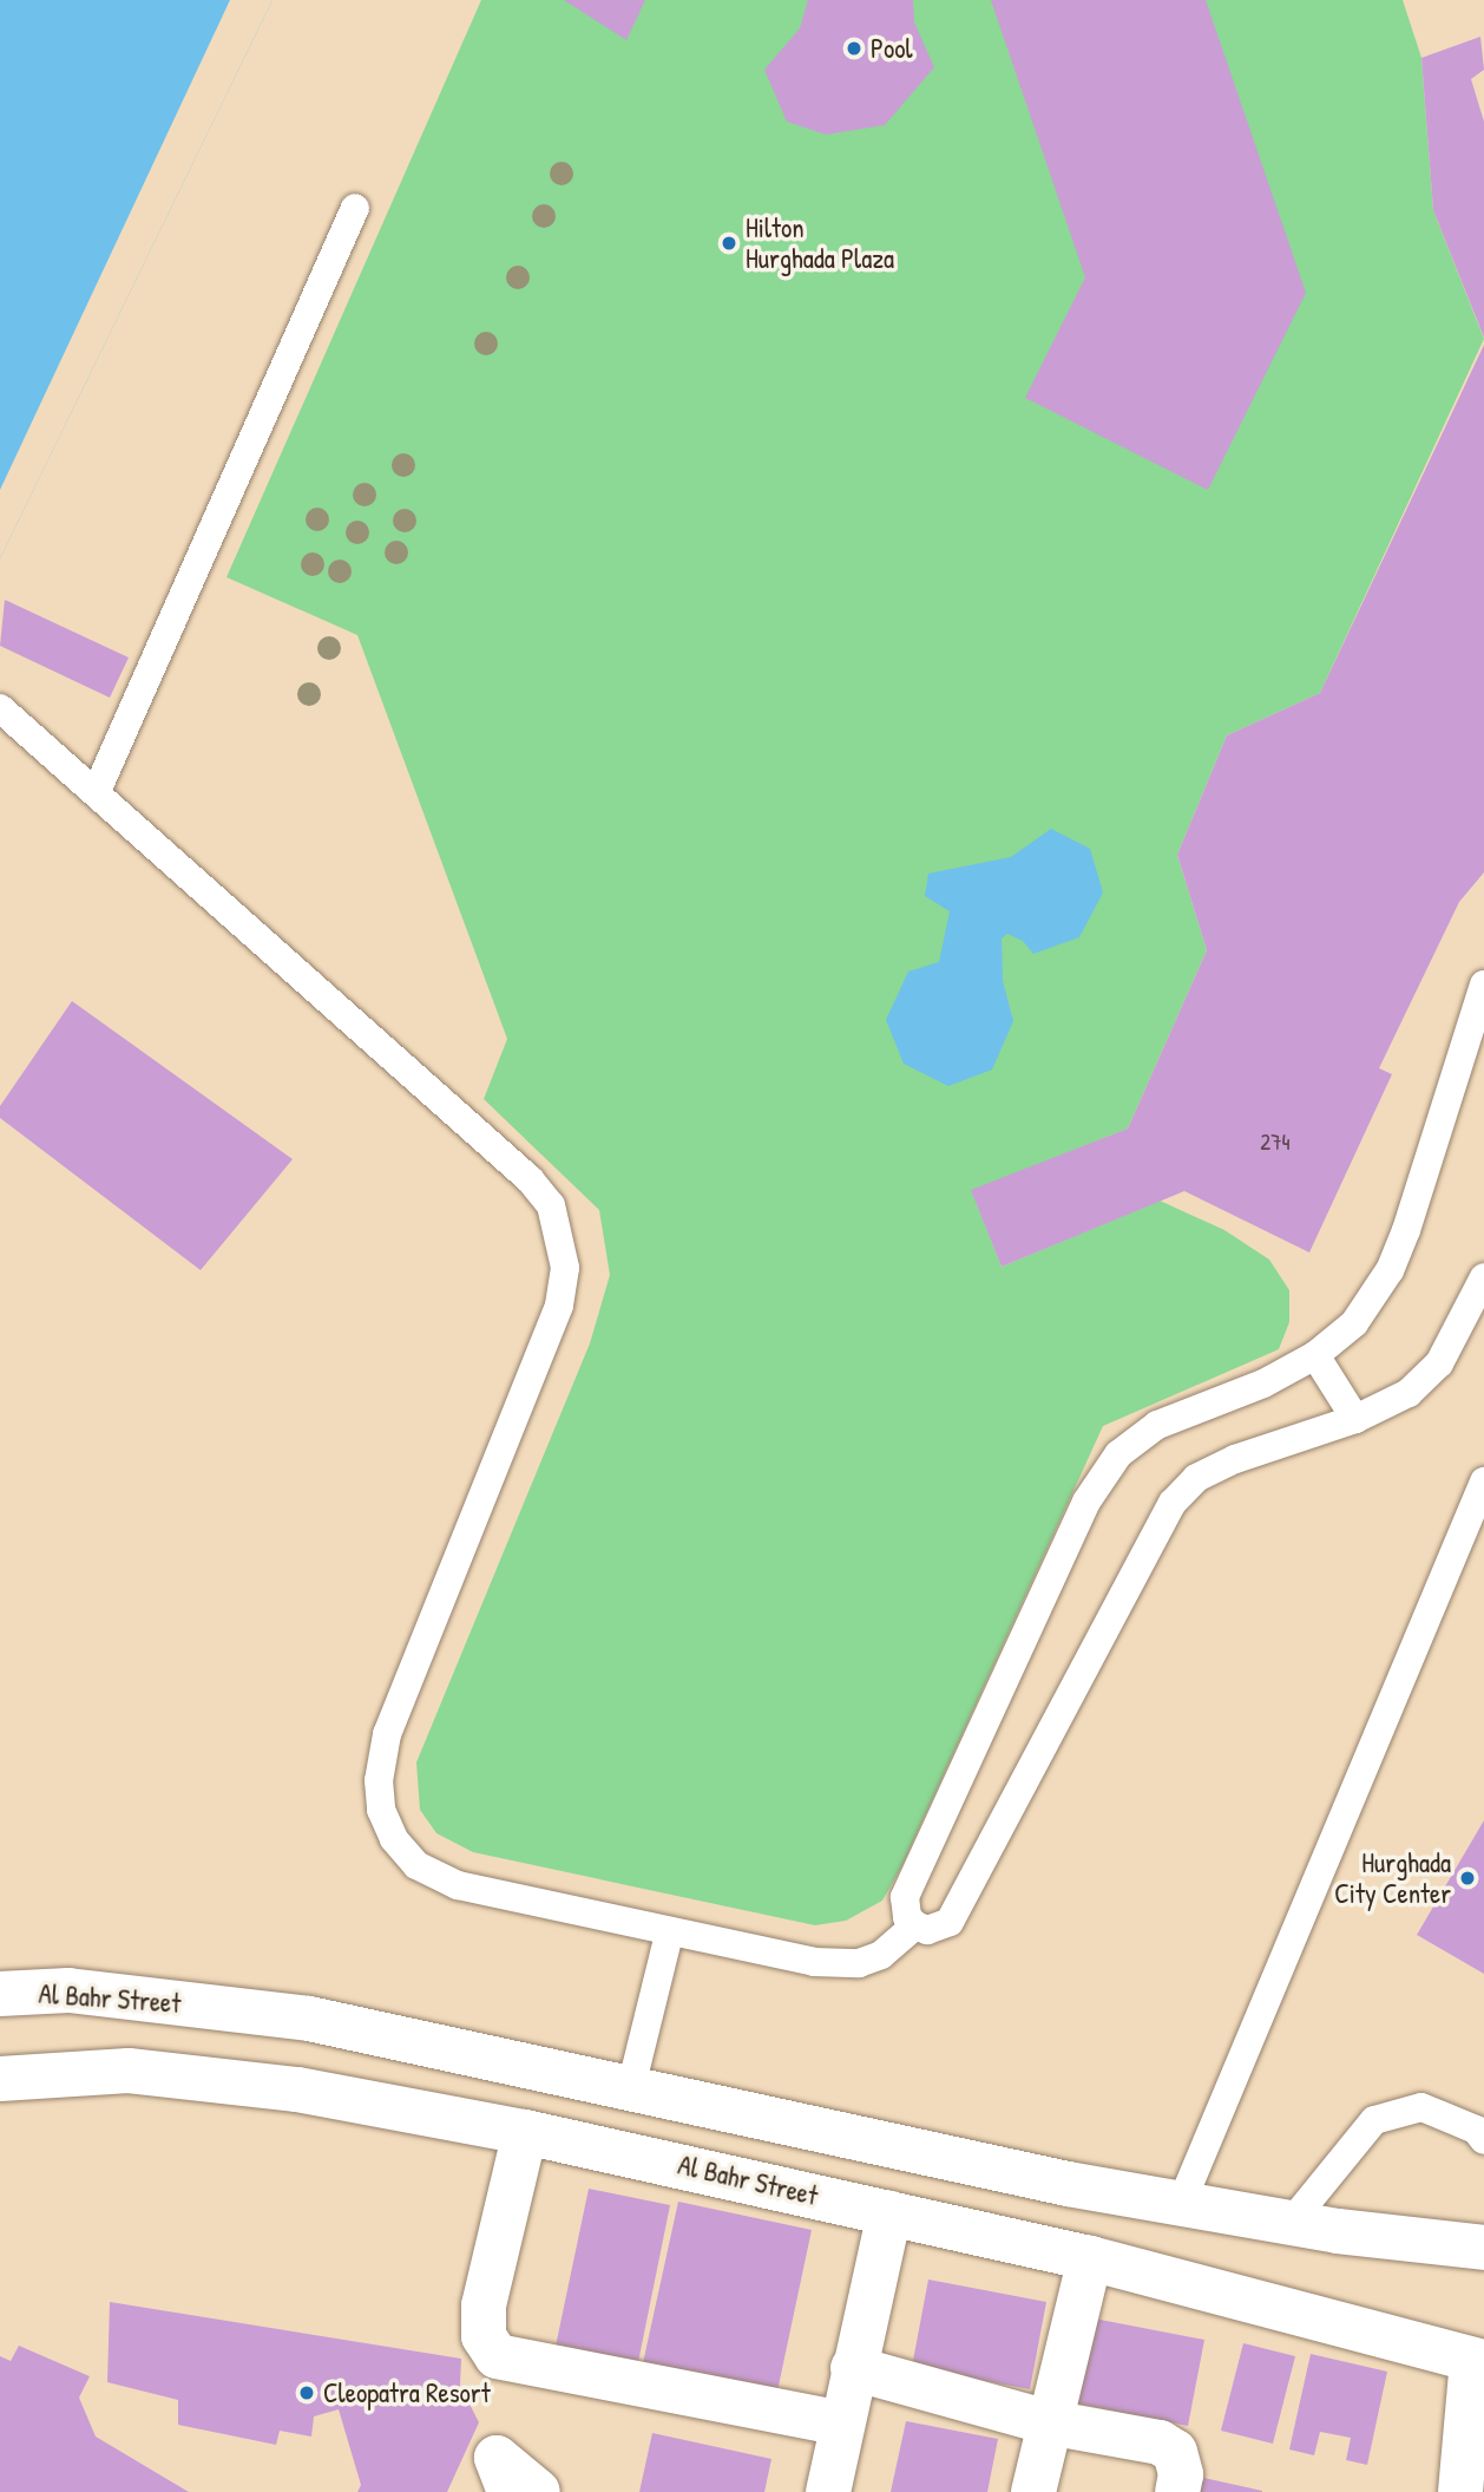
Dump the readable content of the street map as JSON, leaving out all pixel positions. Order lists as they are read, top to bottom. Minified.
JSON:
{"streets":{"main road":["Al Bahr Street"]},"places":["Pool","Hilton Hurghada Plaza","Hurghada City Center","Cleopatra Resort"],"house_numbers":["274"]}
